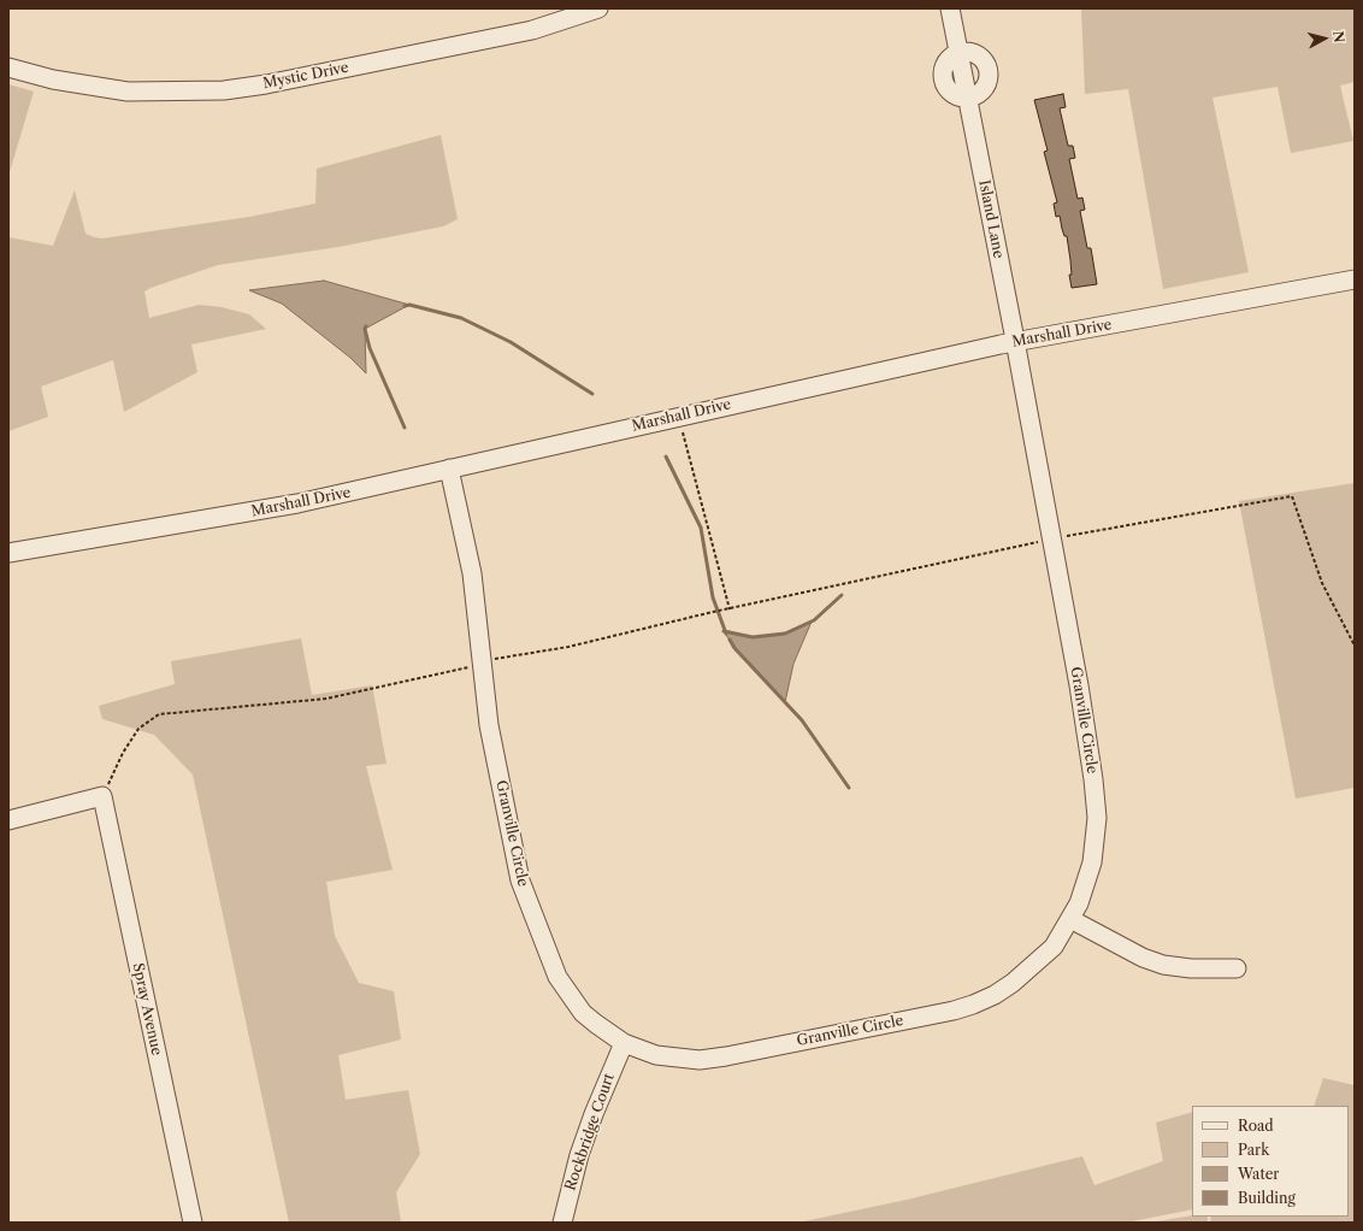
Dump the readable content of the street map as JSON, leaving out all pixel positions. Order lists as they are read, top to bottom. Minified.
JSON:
{"streets":{"street":["Mystic Drive","Island Lane","Marshall Drive","Granville Circle","Spray Avenue","Rockbridge Court"]},"crossings":[["Island Lane","Marshall Drive"],["Island Lane","Granville Circle"],["Marshall Drive","Granville Circle"],["Granville Circle","Rockbridge Court"]],"legend":["Road","Park","Water","Building"],"north":"right"}
